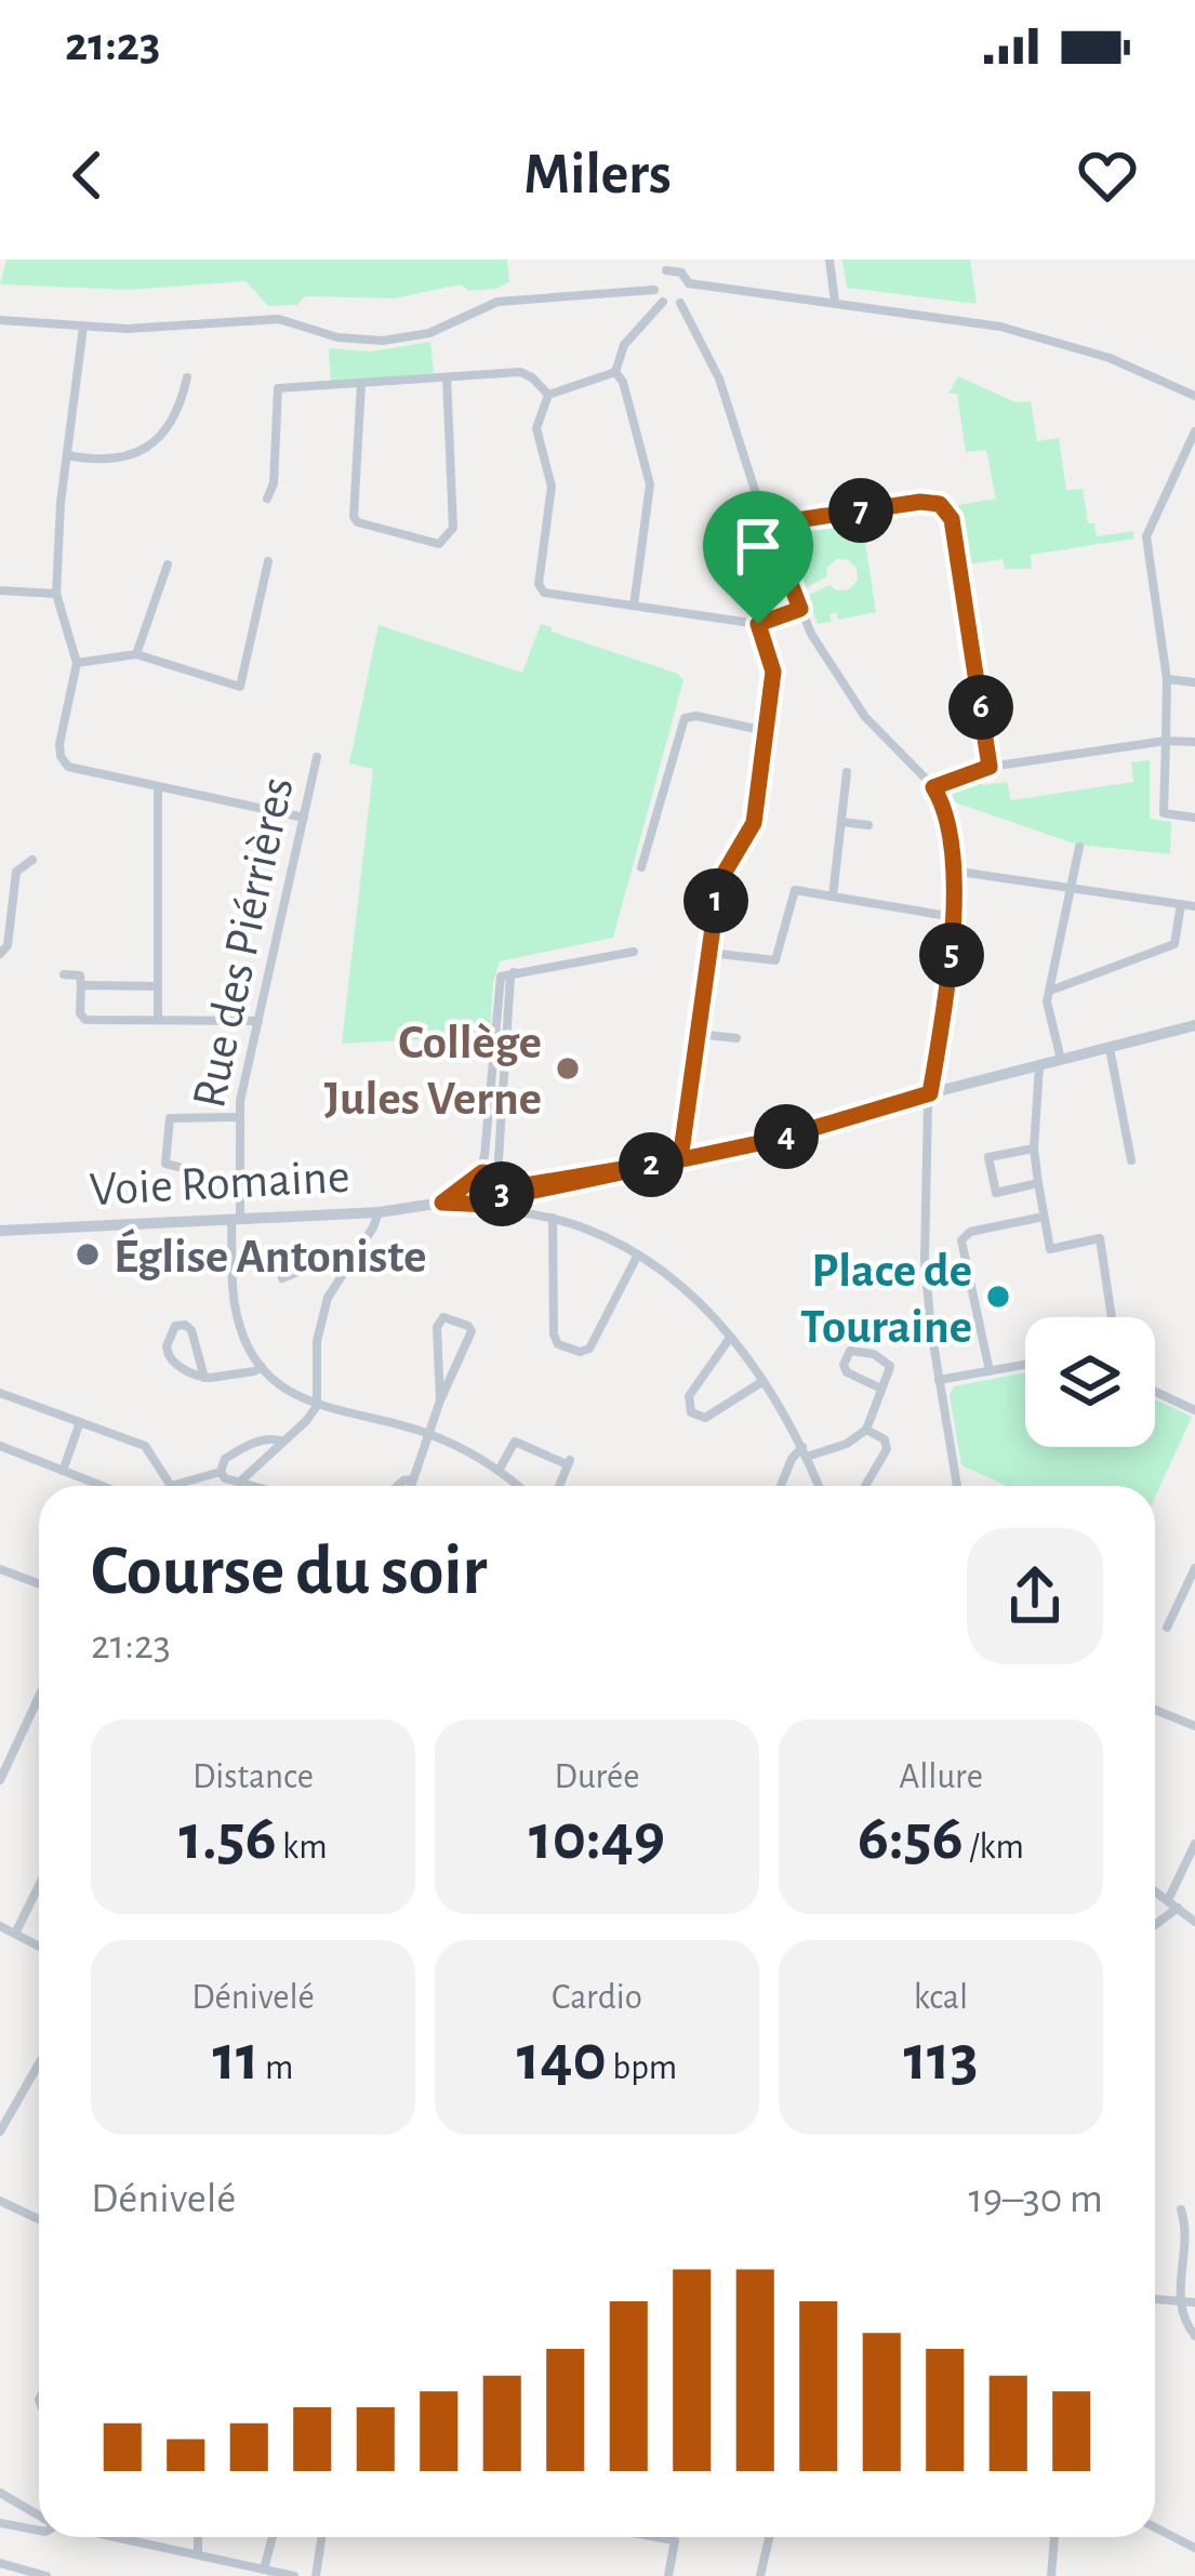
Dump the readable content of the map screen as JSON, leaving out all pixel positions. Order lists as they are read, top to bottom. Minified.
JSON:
{"streets":{"street":["Rue des Piérrières","Voie Romaine"]},"crossings":[["Rue des Piérrières","Voie Romaine"]],"places":["Collège Jules Verne","Église Antoniste","Place de Touraine"],"page":{"status":"21:23","header":"Milers","pins":["7","6","1","5","4","2","3"],"heading":["Course du soir","21:23"],"stats":[["Distance","1.56 km"],["Durée","10:49"],["Allure","6:56 /km"],["Dénivelé","11 m"],["Cardio","140 bpm"],["kcal","113"]],"chart":["Dénivelé","19–30 m"]}}
